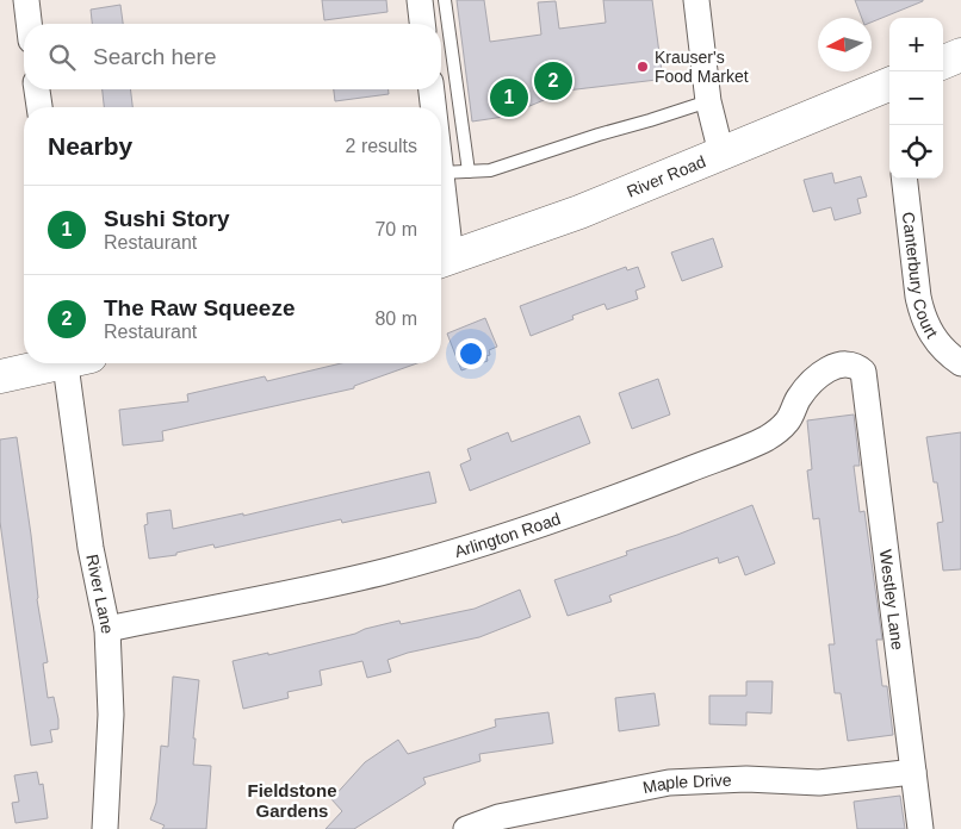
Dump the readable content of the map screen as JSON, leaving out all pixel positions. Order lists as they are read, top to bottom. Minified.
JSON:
{"streets":{"main road":["River Road"],"street":["Canterbury Court","Arlington Road","River Lane","Westley Lane","Maple Drive"]},"crossings":[["Arlington Road","River Lane"],["Arlington Road","Westley Lane"],["Westley Lane","Maple Drive"]],"districts":["Fieldstone Gardens"],"places":["Krauser's Food Market"],"north":"left","page":{"map_buttons":["+","−"],"search":"Search here","pins":["2","1"],"heading":["Nearby","2 results"],"list":[{"mark":"1","name":"Sushi Story","note":"Restaurant","value":"70 m"},{"mark":"2","name":"The Raw Squeeze","note":"Restaurant","value":"80 m"}]}}
